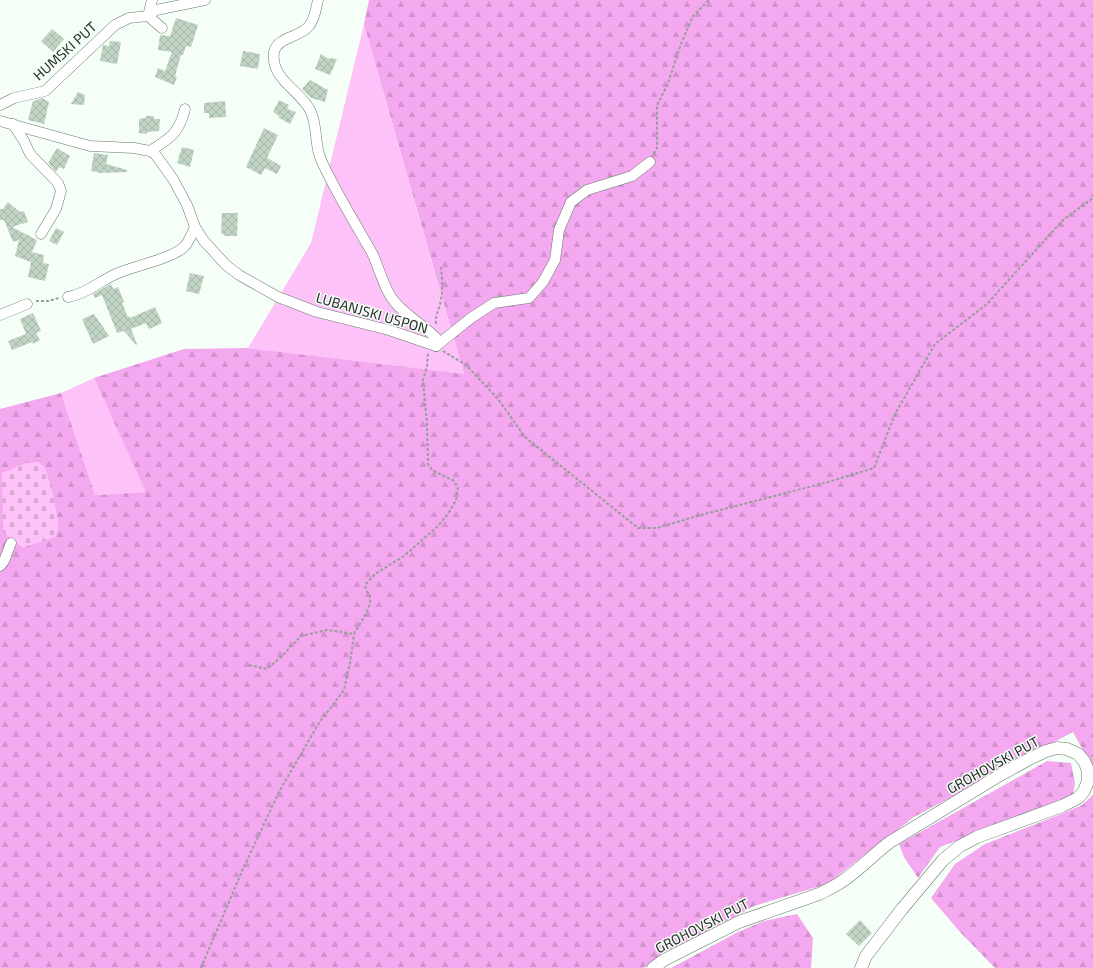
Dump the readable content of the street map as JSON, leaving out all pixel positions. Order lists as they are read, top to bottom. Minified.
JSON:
{"streets":{"main road":["GROHOVSKI PUT"],"street":["HUMSKI PUT","LUBANJSKI USPON"]}}
